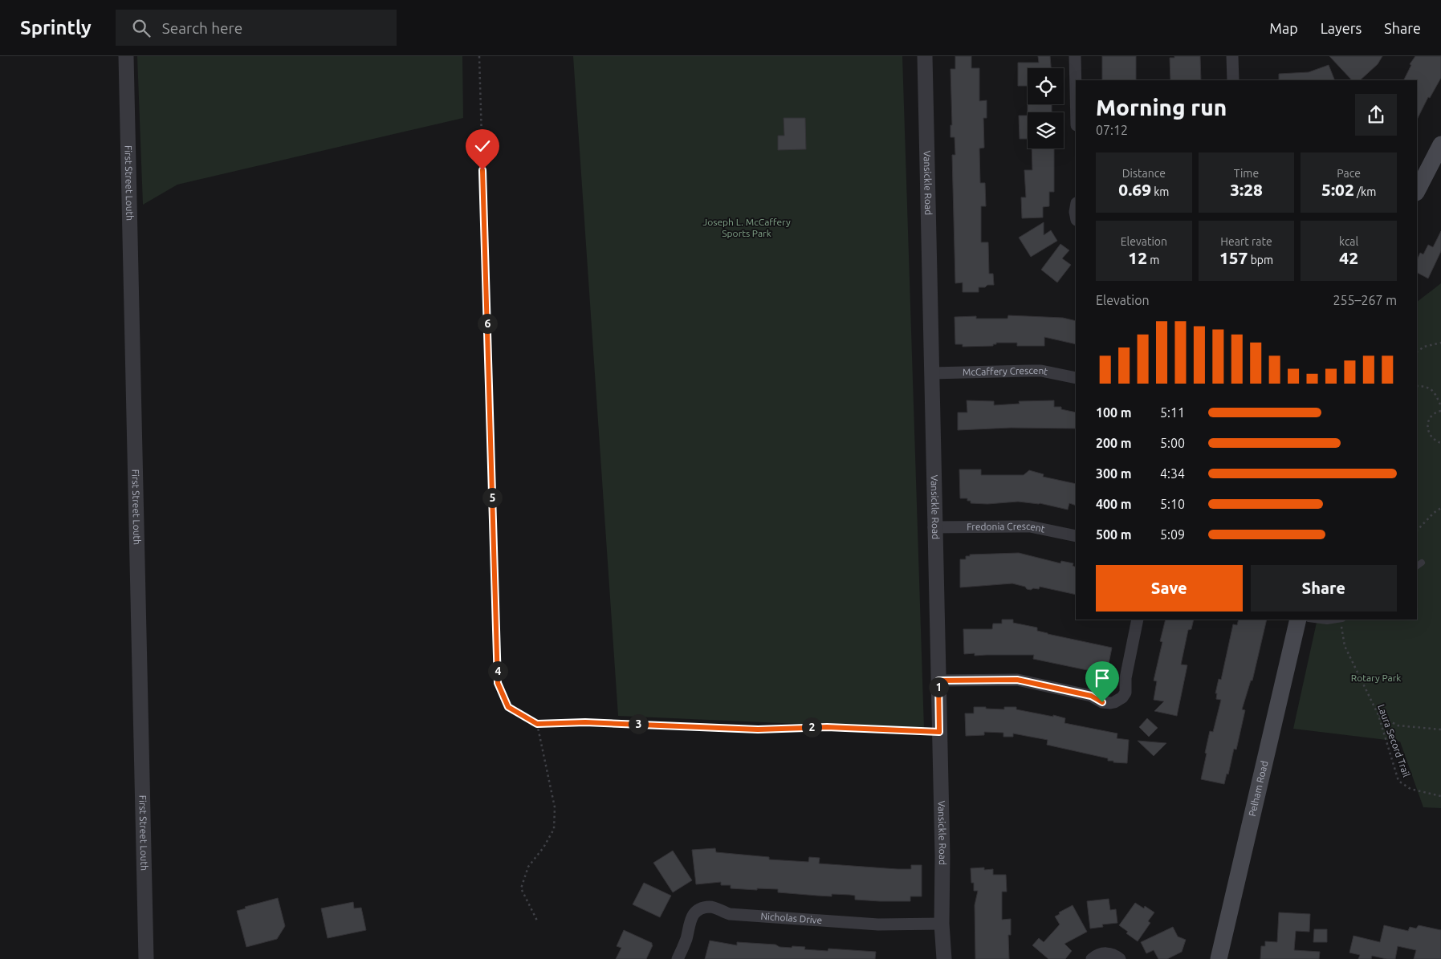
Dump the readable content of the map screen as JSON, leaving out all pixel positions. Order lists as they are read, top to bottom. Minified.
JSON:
{"streets":{"main road":["Pelham Road"],"street":["First Street Louth","Vansickle Road","McCaffery Crescent","Fredonia Crescent","Nicholas Drive"],"path":["Laura Secord Trail"]},"crossings":[["Vansickle Road","McCaffery Crescent"],["Vansickle Road","Fredonia Crescent"],["Vansickle Road","Nicholas Drive"]],"parks":["Joseph L. McCaffery Sports Park","Rotary Park"],"page":{"header":"Sprintly","search":"Search here","nav":["Map","Layers","Share"],"heading":["Morning run","07:12"],"stats":[["Distance","0.69 km"],["Time","3:28"],["Pace","5:02 /km"],["Elevation","12 m"],["Heart rate","157 bpm"],["kcal","42"]],"chart":["Elevation","255–267 m"],"pins":["6","5","4","1","3","2"],"list":[{"name":"100 m","note":"5:11"},{"name":"200 m","note":"5:00"},{"name":"300 m","note":"4:34"},{"name":"400 m","note":"5:10"},{"name":"500 m","note":"5:09"}],"buttons":["Save","Share"]}}
